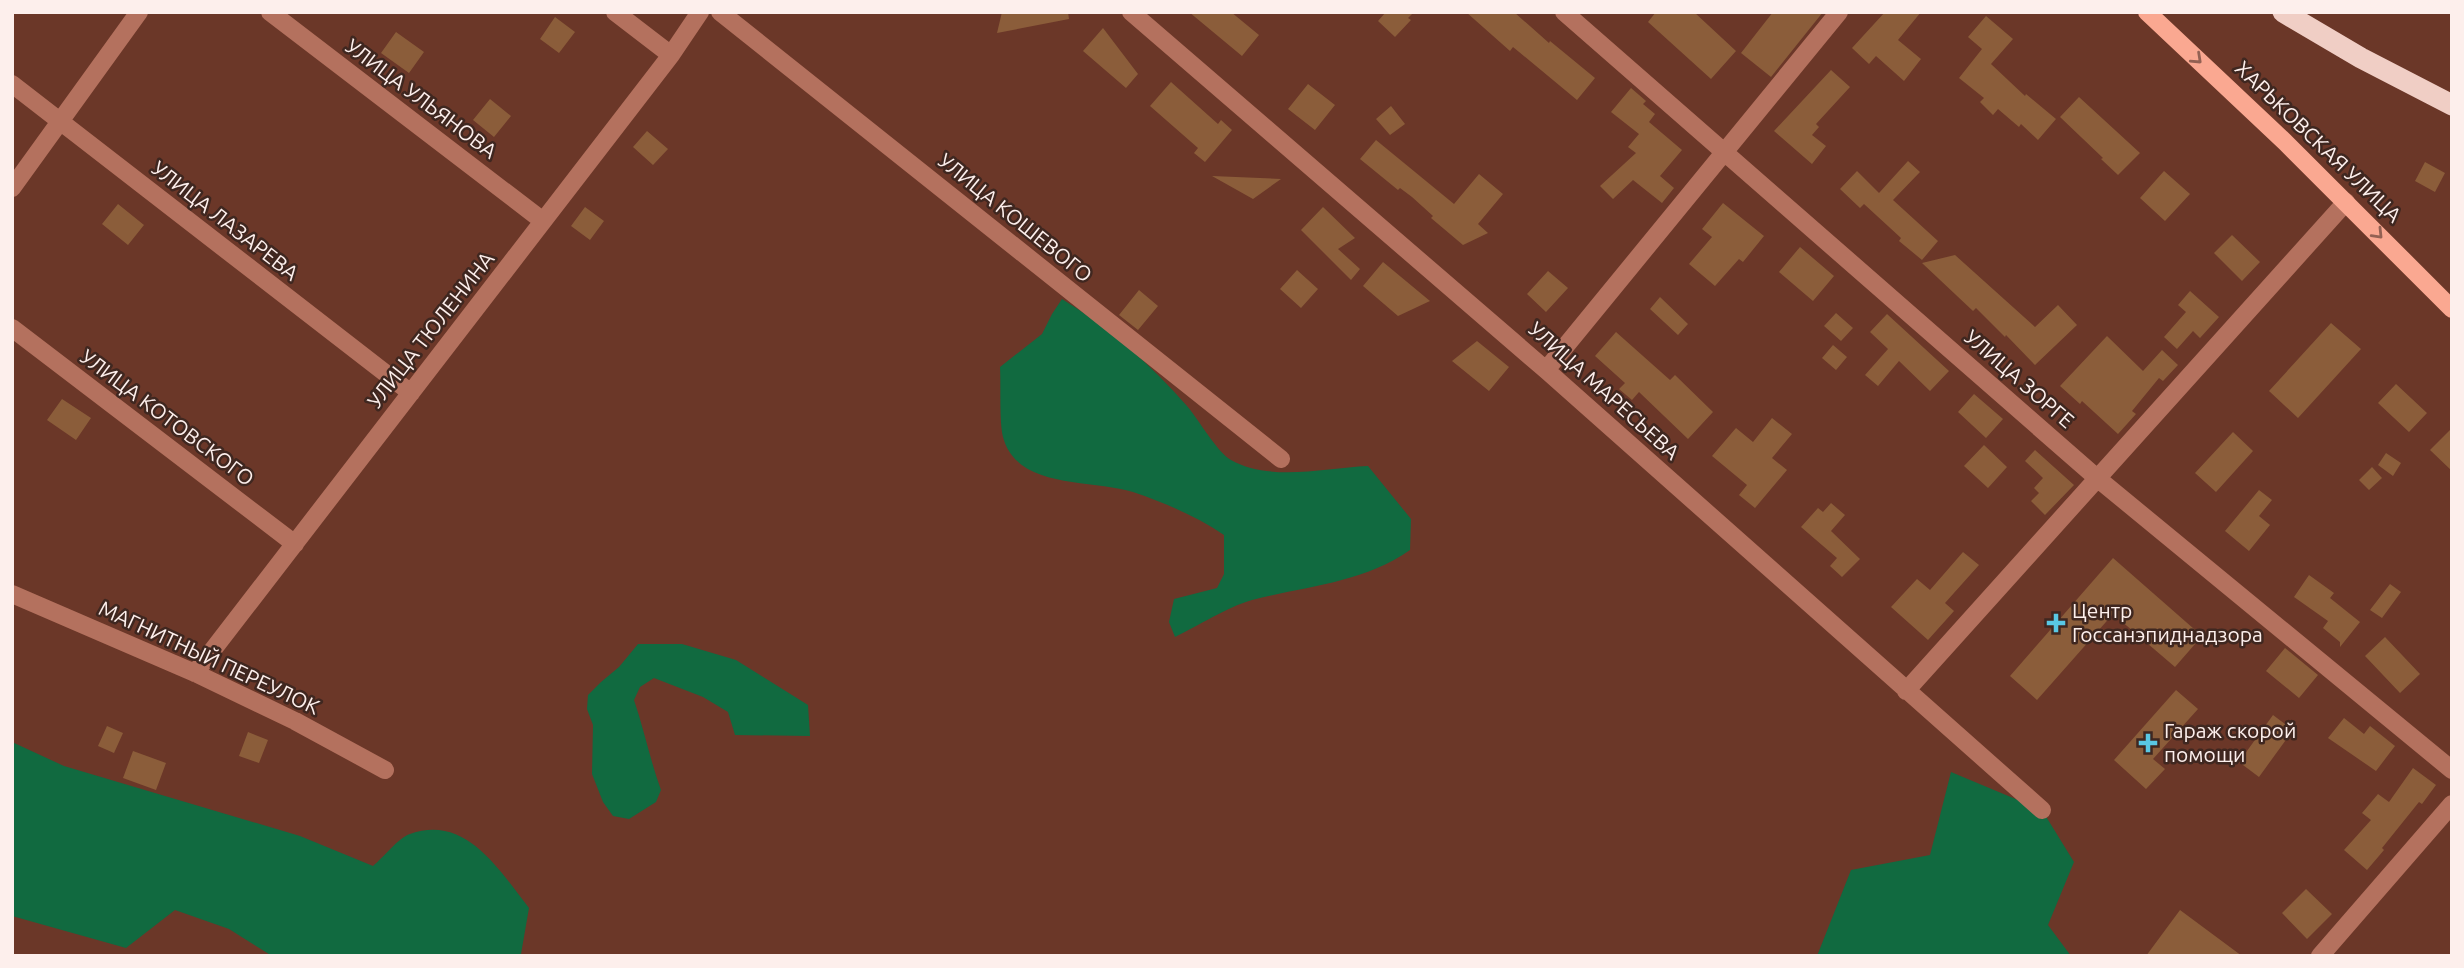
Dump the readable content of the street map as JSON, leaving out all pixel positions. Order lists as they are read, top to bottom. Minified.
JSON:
{"streets":{"main road":["ХАРЬКОВСКАЯ УЛИЦА"],"street":["УЛИЦА УЛЬЯНОВА","УЛИЦА КОШЕВОГО","УЛИЦА ЛАЗАРЕВА","УЛИЦА ТЮЛЕНИНА","УЛИЦА ЗОРГЕ","УЛИЦА МАРЕСЬЕВА","УЛИЦА КОТОВСКОГО","МАГНИТНЫЙ ПЕРЕУЛОК"]},"crossings":[["УЛИЦА УЛЬЯНОВА","УЛИЦА ТЮЛЕНИНА"],["УЛИЦА ЛАЗАРЕВА","УЛИЦА ТЮЛЕНИНА"],["УЛИЦА ТЮЛЕНИНА","УЛИЦА КОТОВСКОГО"],["УЛИЦА ТЮЛЕНИНА","МАГНИТНЫЙ ПЕРЕУЛОК"]],"one_way":["ХАРЬКОВСКАЯ УЛИЦА"],"places":{"health":["Центр Госсанэпиднадзора","Гараж скорой помощи"]}}
